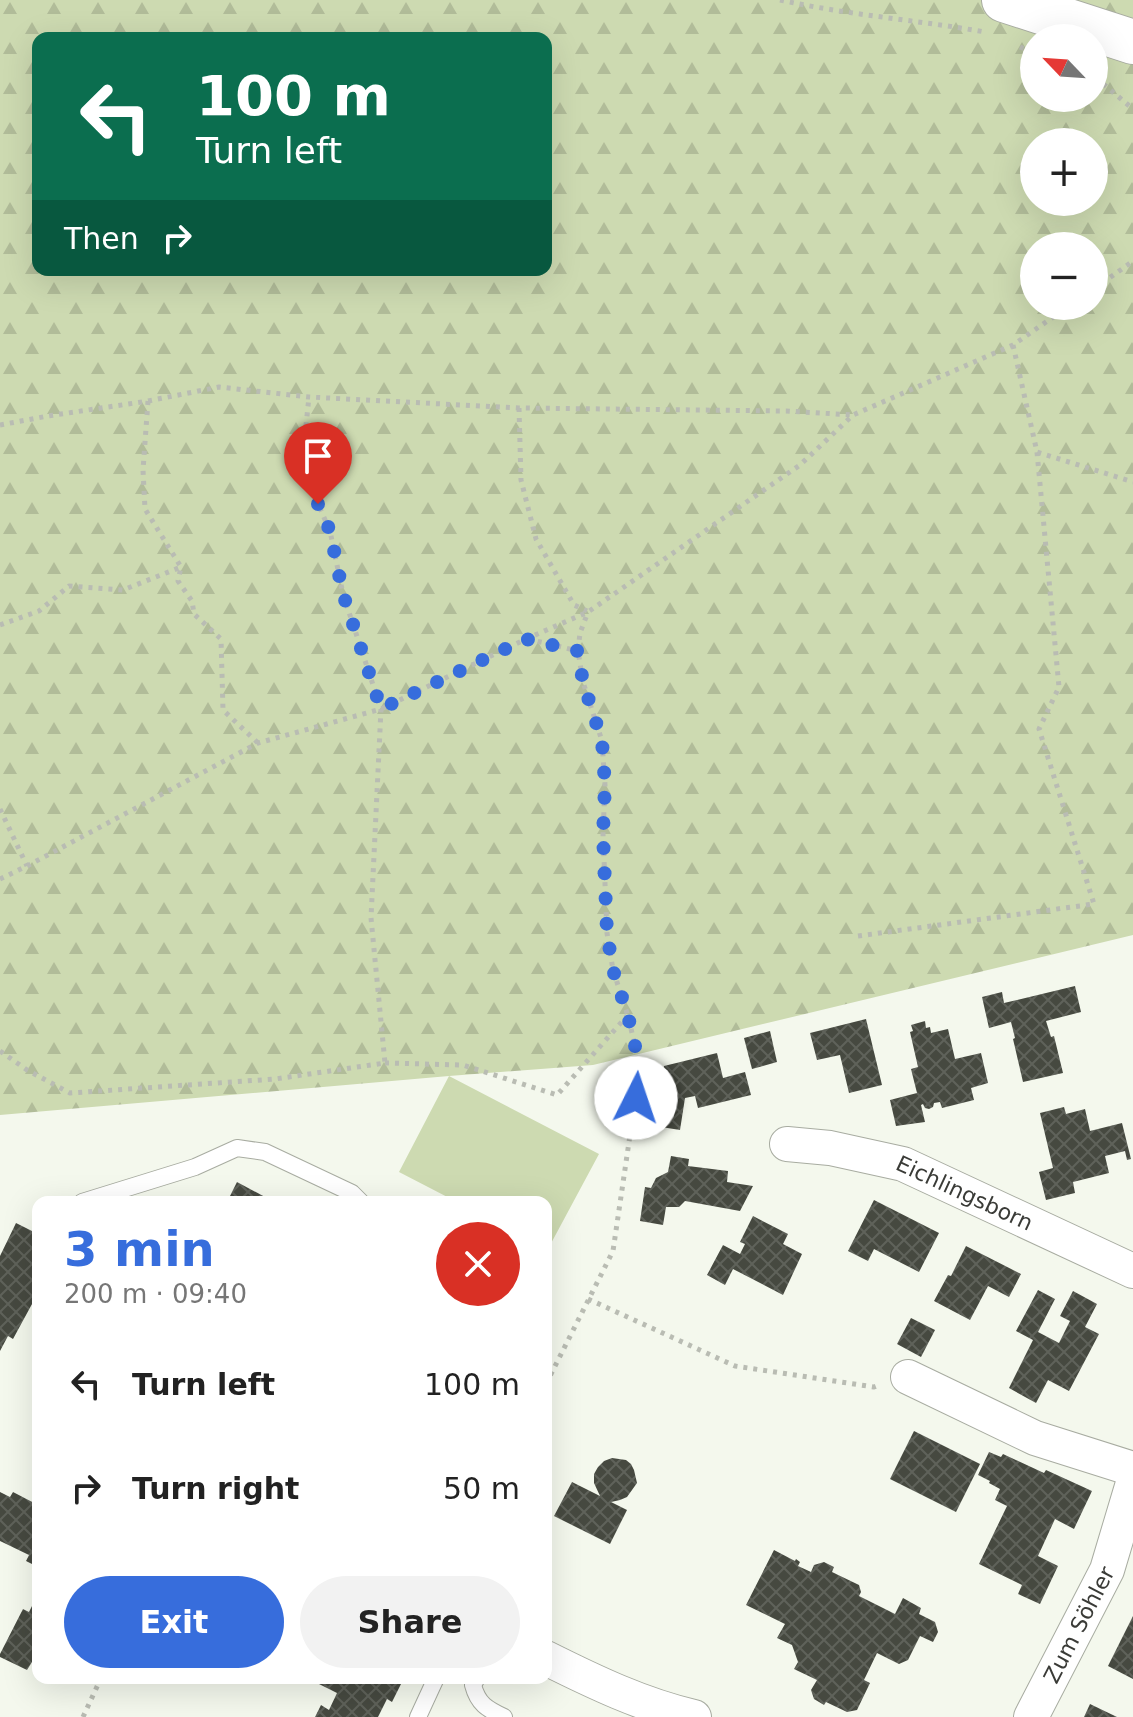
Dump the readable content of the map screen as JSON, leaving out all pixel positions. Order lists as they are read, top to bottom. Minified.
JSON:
{"streets":{"street":["Eichlingsborn","Zum Söhler"]},"north":"top left","page":{"map_buttons":["+","−"],"turn":["100 m","Turn left"],"then":"Then","heading":["3 min","200 m · 09:40"],"list":[{"name":"Turn left","value":"100 m"},{"name":"Turn right","value":"50 m"}],"buttons":["Exit","Share"]}}
